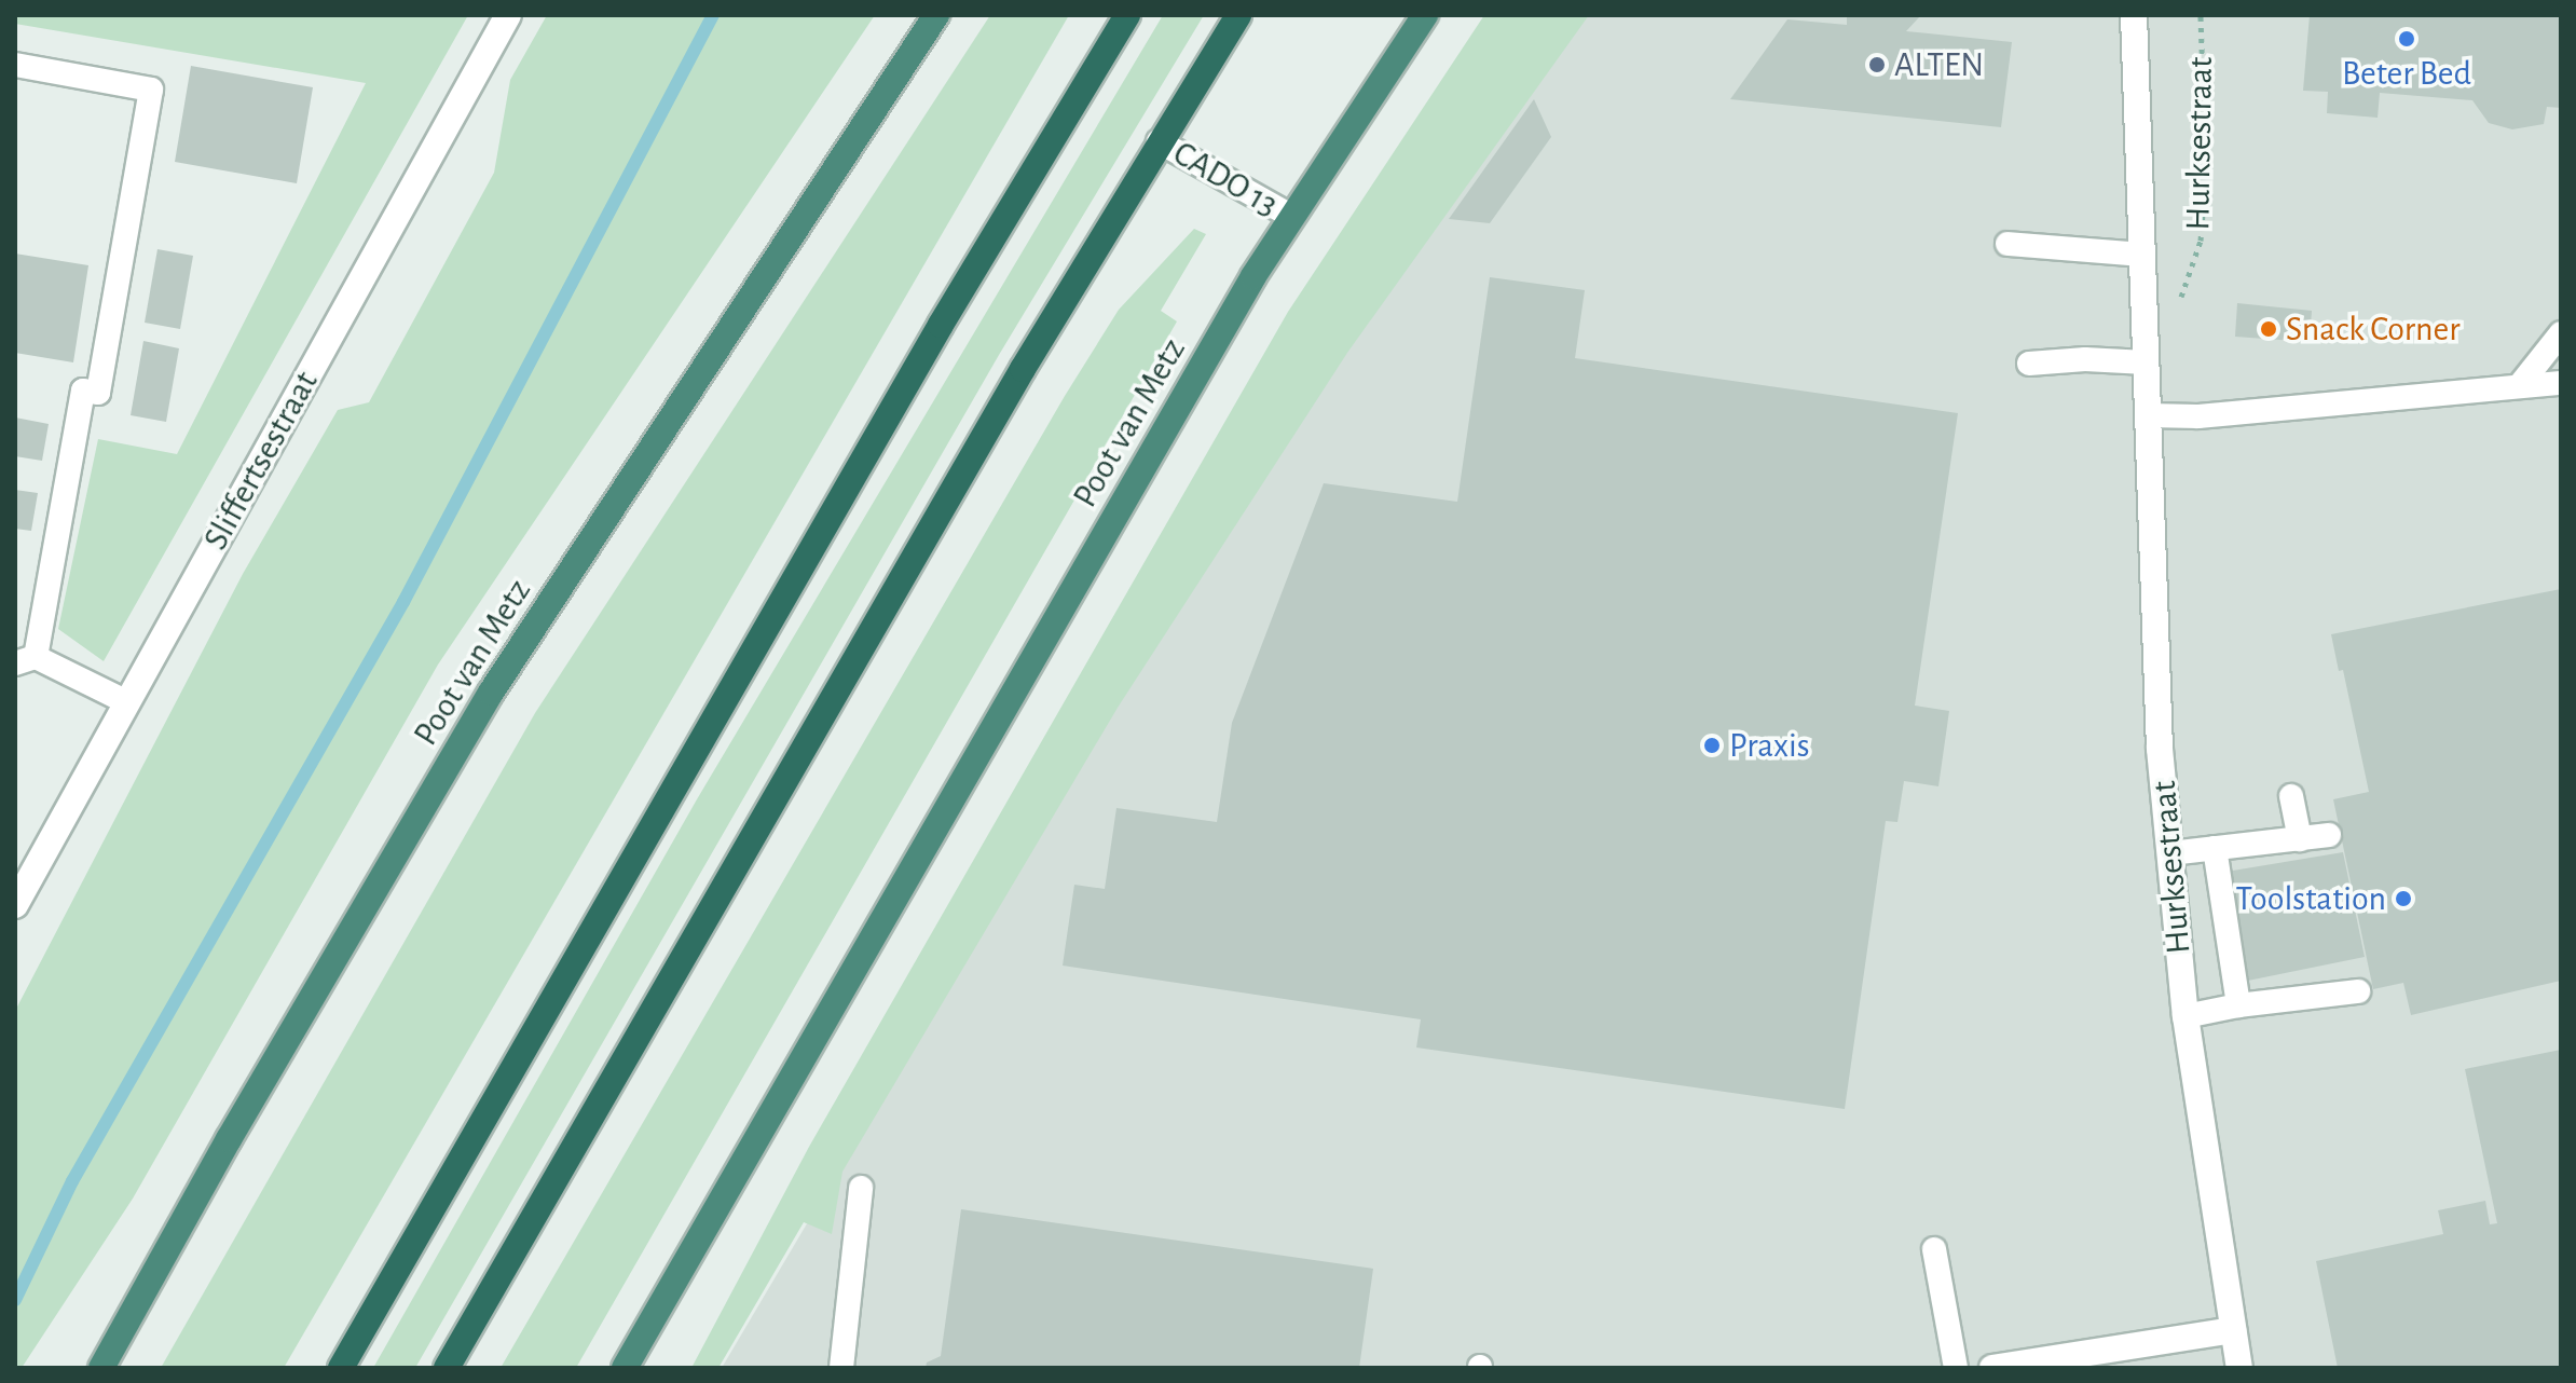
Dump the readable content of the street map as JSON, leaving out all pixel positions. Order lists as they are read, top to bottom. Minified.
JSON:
{"streets":{"highway":["Poot van Metz"],"street":["Hurksestraat","Sliffertsestraat"],"lane":["CADO 13"]},"crossings":[["CADO 13","Poot van Metz"]],"places":["Beter Bed","ALTEN","Snack Corner","Praxis","Toolstation"]}
